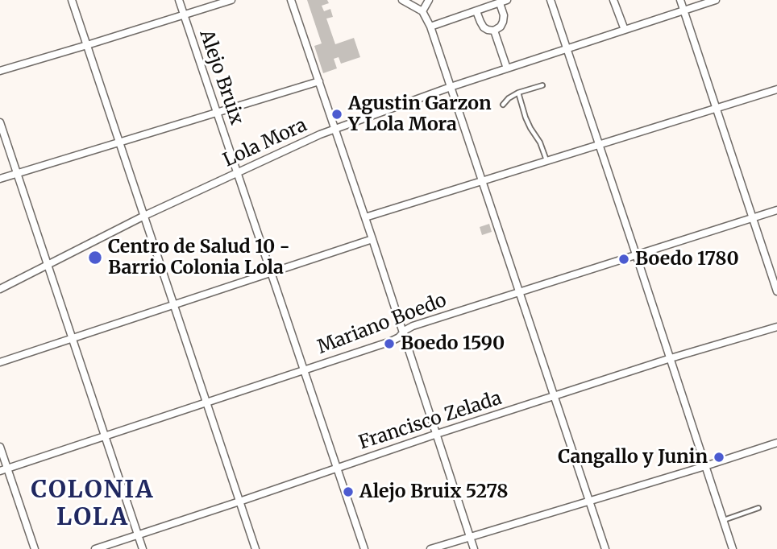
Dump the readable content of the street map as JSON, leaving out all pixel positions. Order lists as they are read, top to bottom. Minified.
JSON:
{"streets":{"street":["Alejo Bruix","Lola Mora","Mariano Boedo","Francisco Zelada"]},"crossings":[["Alejo Bruix","Lola Mora"],["Alejo Bruix","Mariano Boedo"],["Alejo Bruix","Francisco Zelada"]],"districts":["COLONIA LOLA"],"places":["Agustin Garzon Y Lola Mora","Centro de Salud 10 - Barrio Colonia Lola","Boedo 1780","Boedo 1590","Cangallo y Junin","Alejo Bruix 5278"]}
